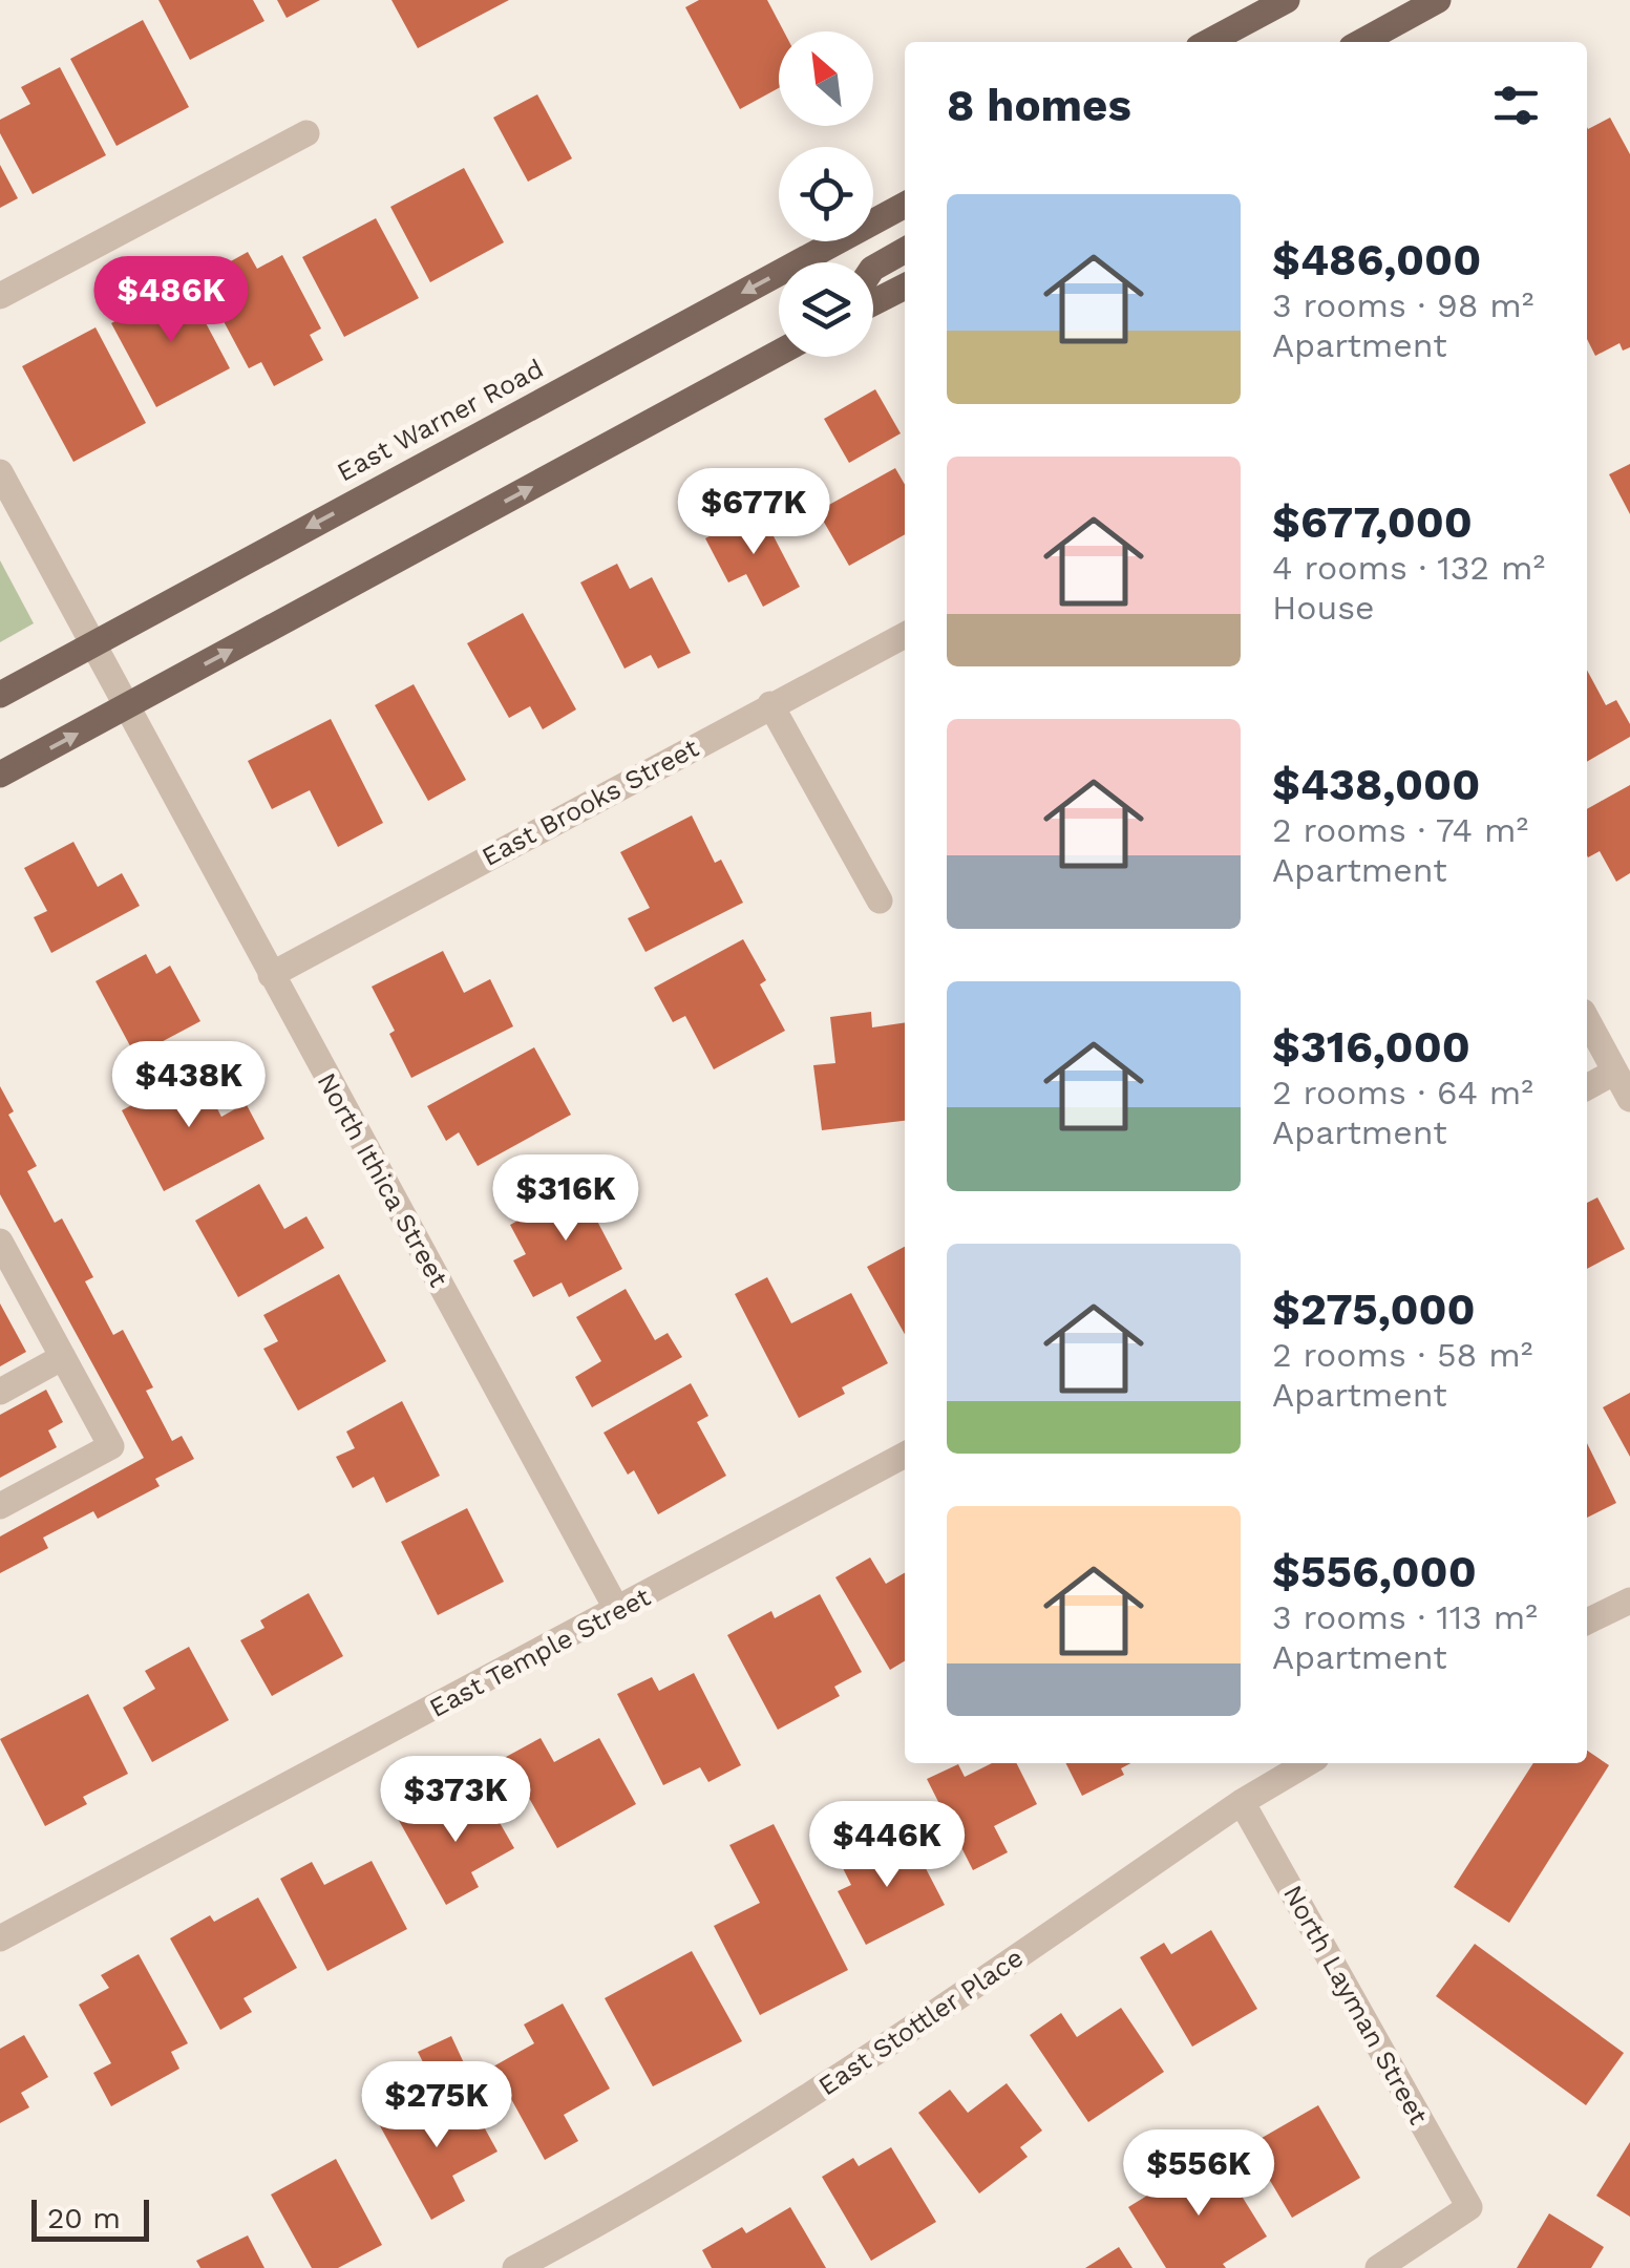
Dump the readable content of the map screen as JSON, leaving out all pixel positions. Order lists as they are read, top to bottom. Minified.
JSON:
{"streets":{"main road":["East Warner Road"],"street":["East Brooks Street","North Ithica Street","East Temple Street","North Layman Street","East Stottler Place"]},"crossings":[["East Warner Road","North Ithica Street"],["East Brooks Street","North Ithica Street"],["North Ithica Street","East Temple Street"],["North Layman Street","East Stottler Place"]],"scale_bar":"20 m","north":"top left","page":{"heading":"8 homes","list":[{"name":"$486,000","note":"3 rooms · 98 m² · Apartment"},{"name":"$677,000","note":"4 rooms · 132 m² · House"},{"name":"$438,000","note":"2 rooms · 74 m² · Apartment"},{"name":"$316,000","note":"2 rooms · 64 m² · Apartment"},{"name":"$275,000","note":"2 rooms · 58 m² · Apartment"},{"name":"$556,000","note":"3 rooms · 113 m² · Apartment"}],"price":["$486K","$677K","$438K","$316K","$373K","$446K","$275K","$556K"],"scale":"20 m"}}
